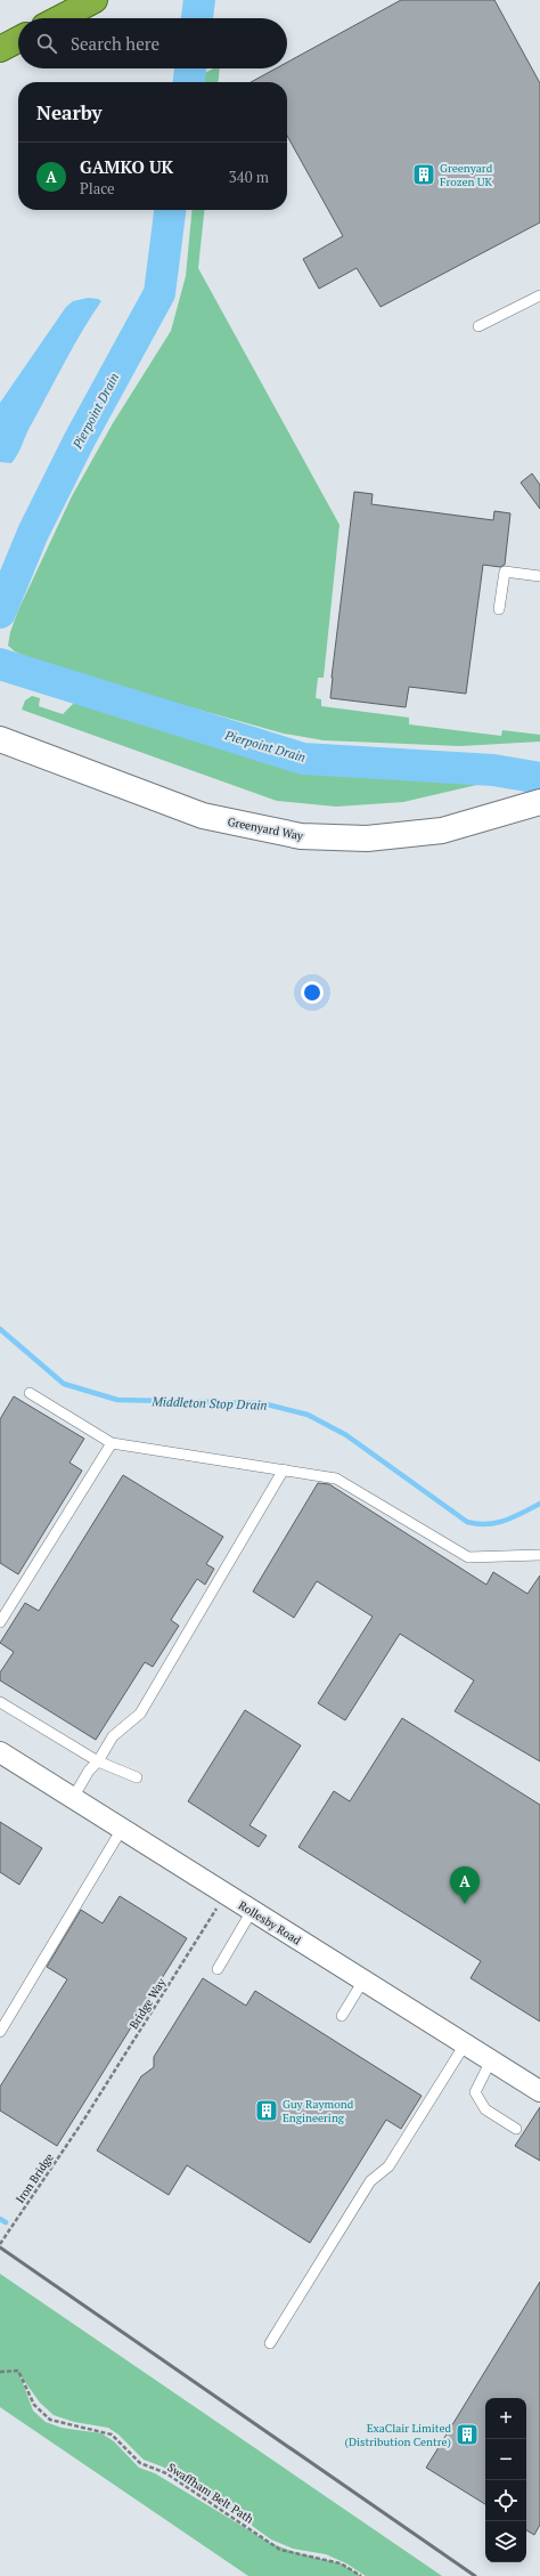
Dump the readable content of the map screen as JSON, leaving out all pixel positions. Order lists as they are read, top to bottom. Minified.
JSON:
{"streets":{"street":["Greenyard Way","Rollesby Road"],"path":["Bridge Way","Iron Bridge","Swaffham Belt Path"]},"crossings":[["Rollesby Road","Bridge Way"],["Bridge Way","Iron Bridge"]],"water":["Pierpoint Drain","Middleton Stop Drain"],"places":{"building":["Greenyard Frozen UK","Guy Raymond Engineering","ExaClair Limited (Distribution Centre)"]},"page":{"search":"Search here","heading":"Nearby","list":[{"mark":"A","name":"GAMKO UK","note":"Place","value":"340 m"}],"pins":"A","map_buttons":["+","−"]}}
